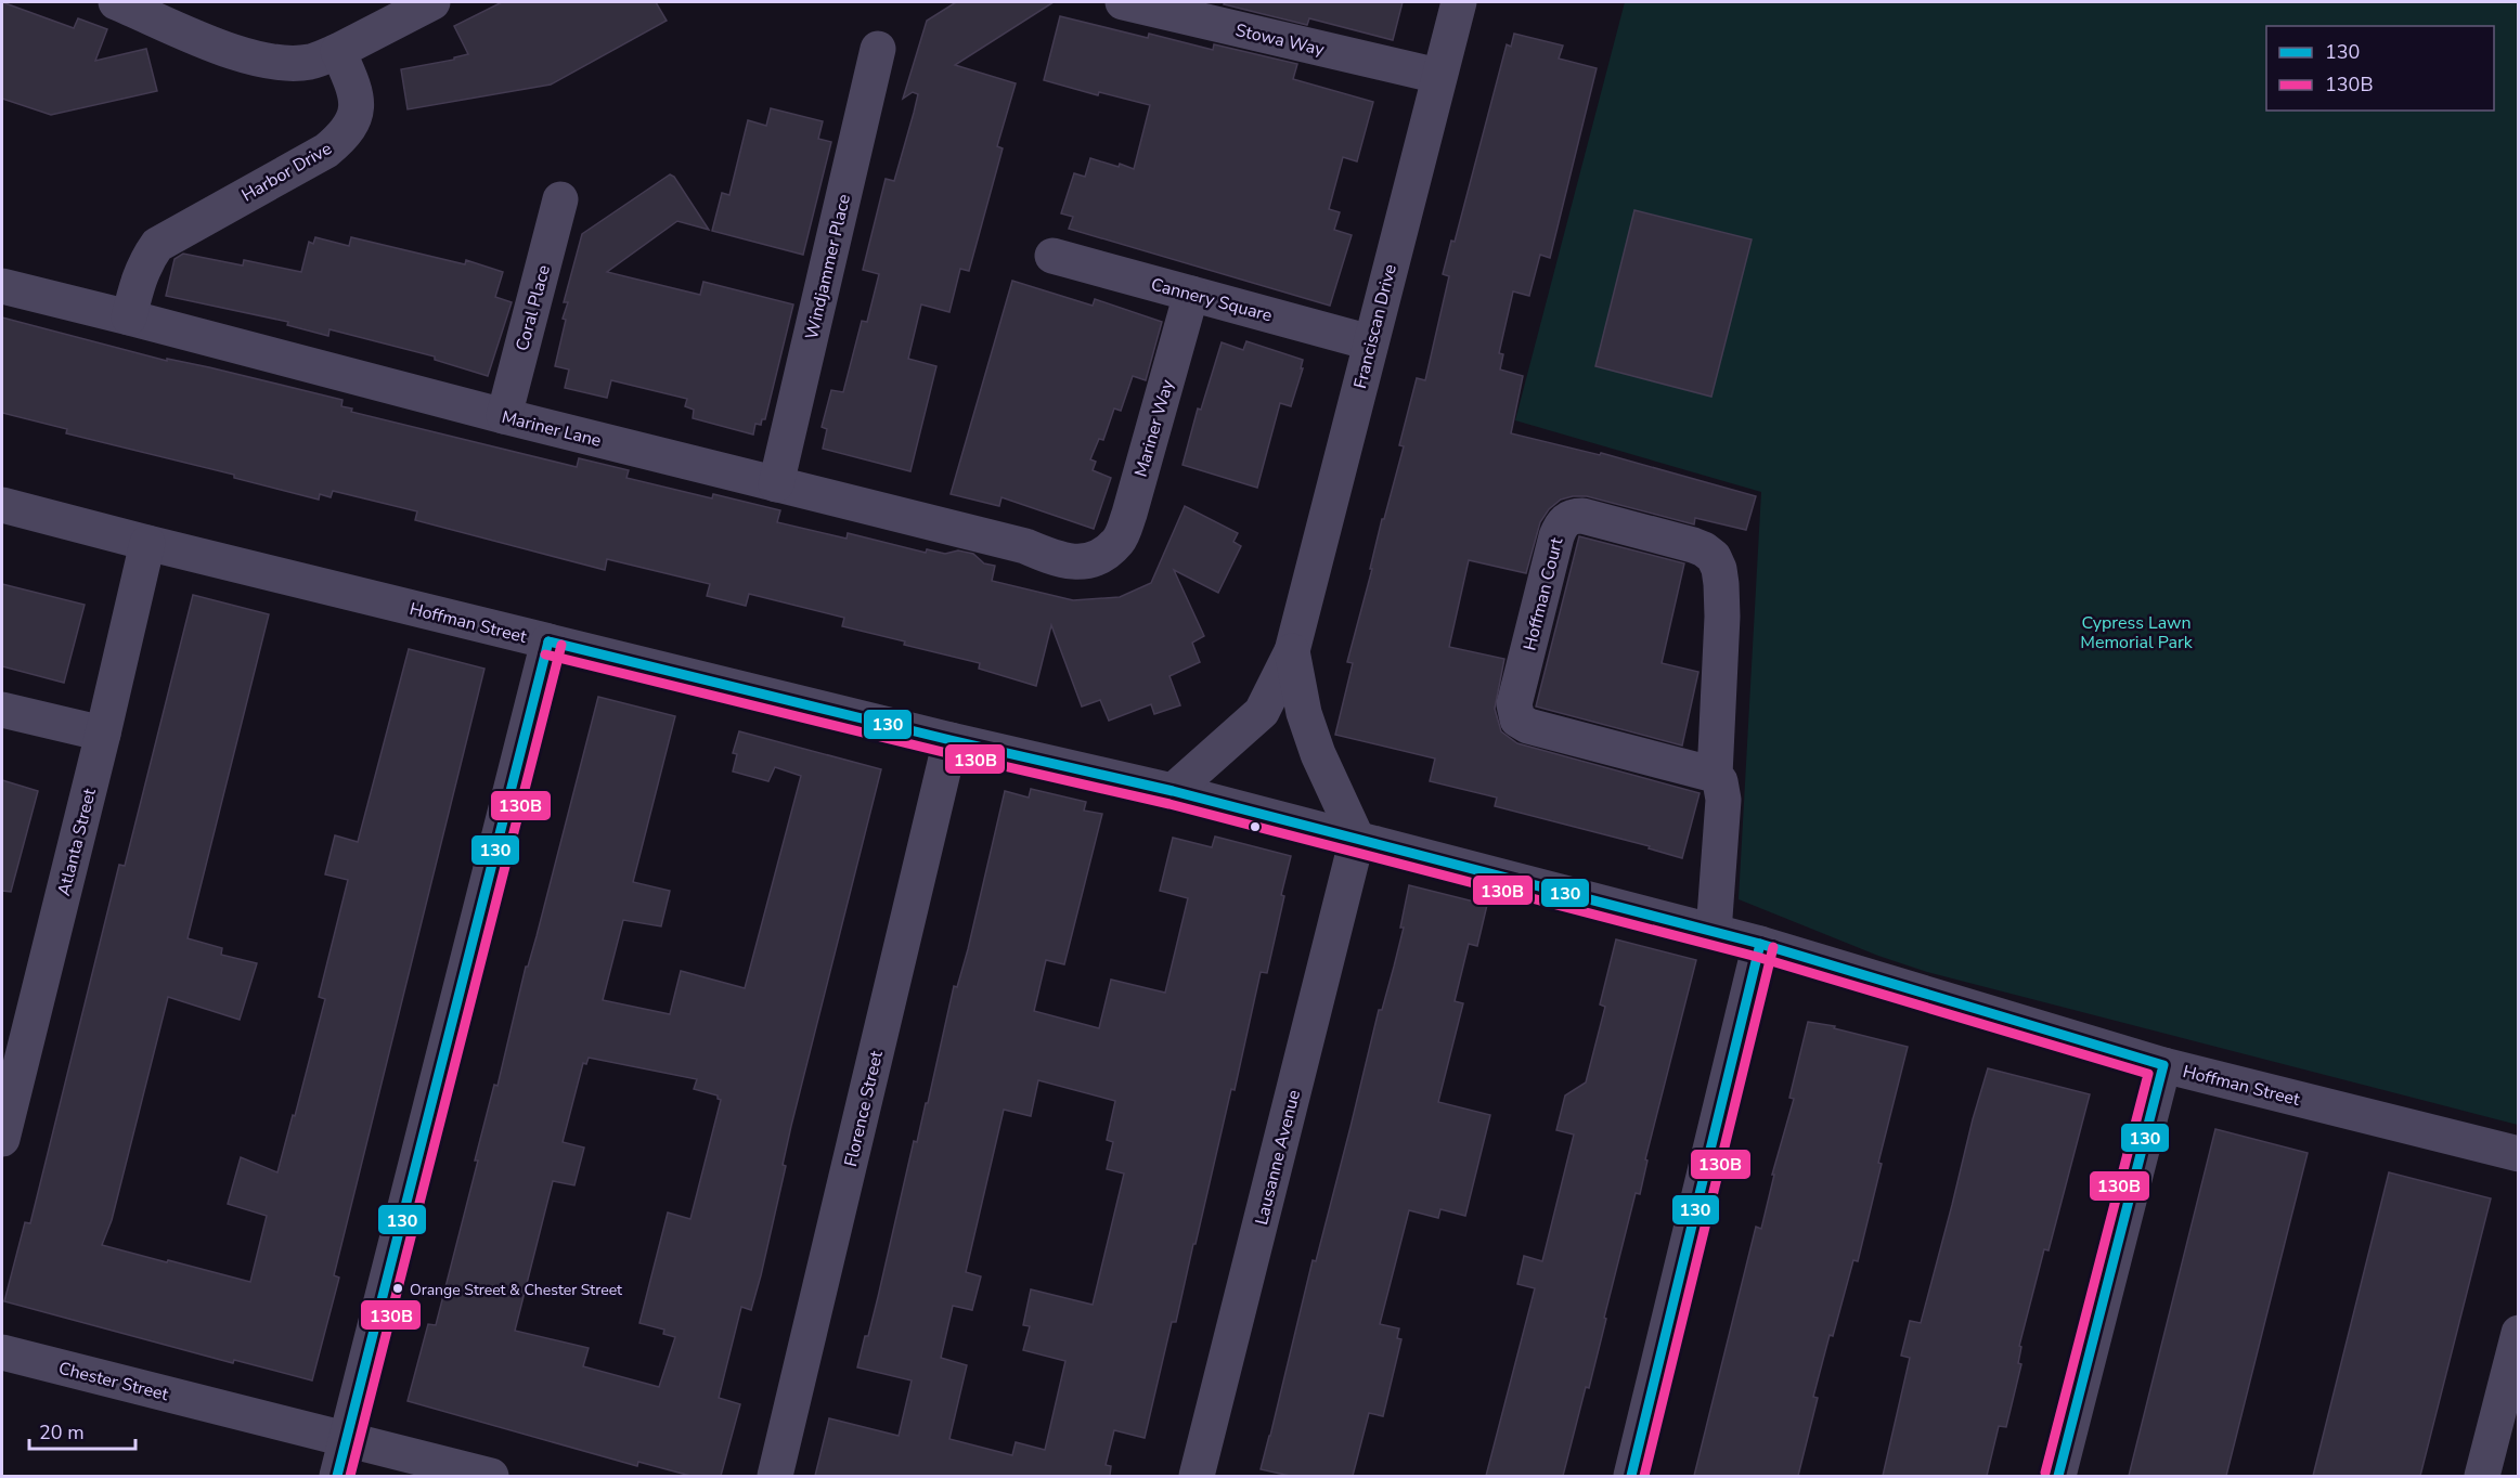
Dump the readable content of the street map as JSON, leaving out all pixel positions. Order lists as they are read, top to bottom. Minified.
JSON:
{"streets":{"street":["Stowa Way","Harbor Drive","Windjammer Place","Cannery Square","Coral Place","Franciscan Drive","Mariner Lane","Mariner Way","Hoffman Court","Hoffman Street","Atlanta Street","Florence Street","Lausanne Avenue","Chester Street"]},"crossings":[["Stowa Way","Franciscan Drive"],["Harbor Drive","Mariner Lane"],["Windjammer Place","Mariner Lane"],["Cannery Square","Franciscan Drive"],["Cannery Square","Mariner Way"],["Coral Place","Mariner Lane"],["Franciscan Drive","Hoffman Street"],["Franciscan Drive","Lausanne Avenue"],["Mariner Lane","Mariner Way"],["Hoffman Court","Hoffman Street"],["Hoffman Street","Atlanta Street"],["Hoffman Street","Florence Street"],["Hoffman Street","Lausanne Avenue"]],"parks":["Cypress Lawn Memorial Park"],"places":["Orange Street & Chester Street"],"lines":["transit line 130","transit line 130B"],"legend":["130","130B"],"scale_bar":"20 m"}
